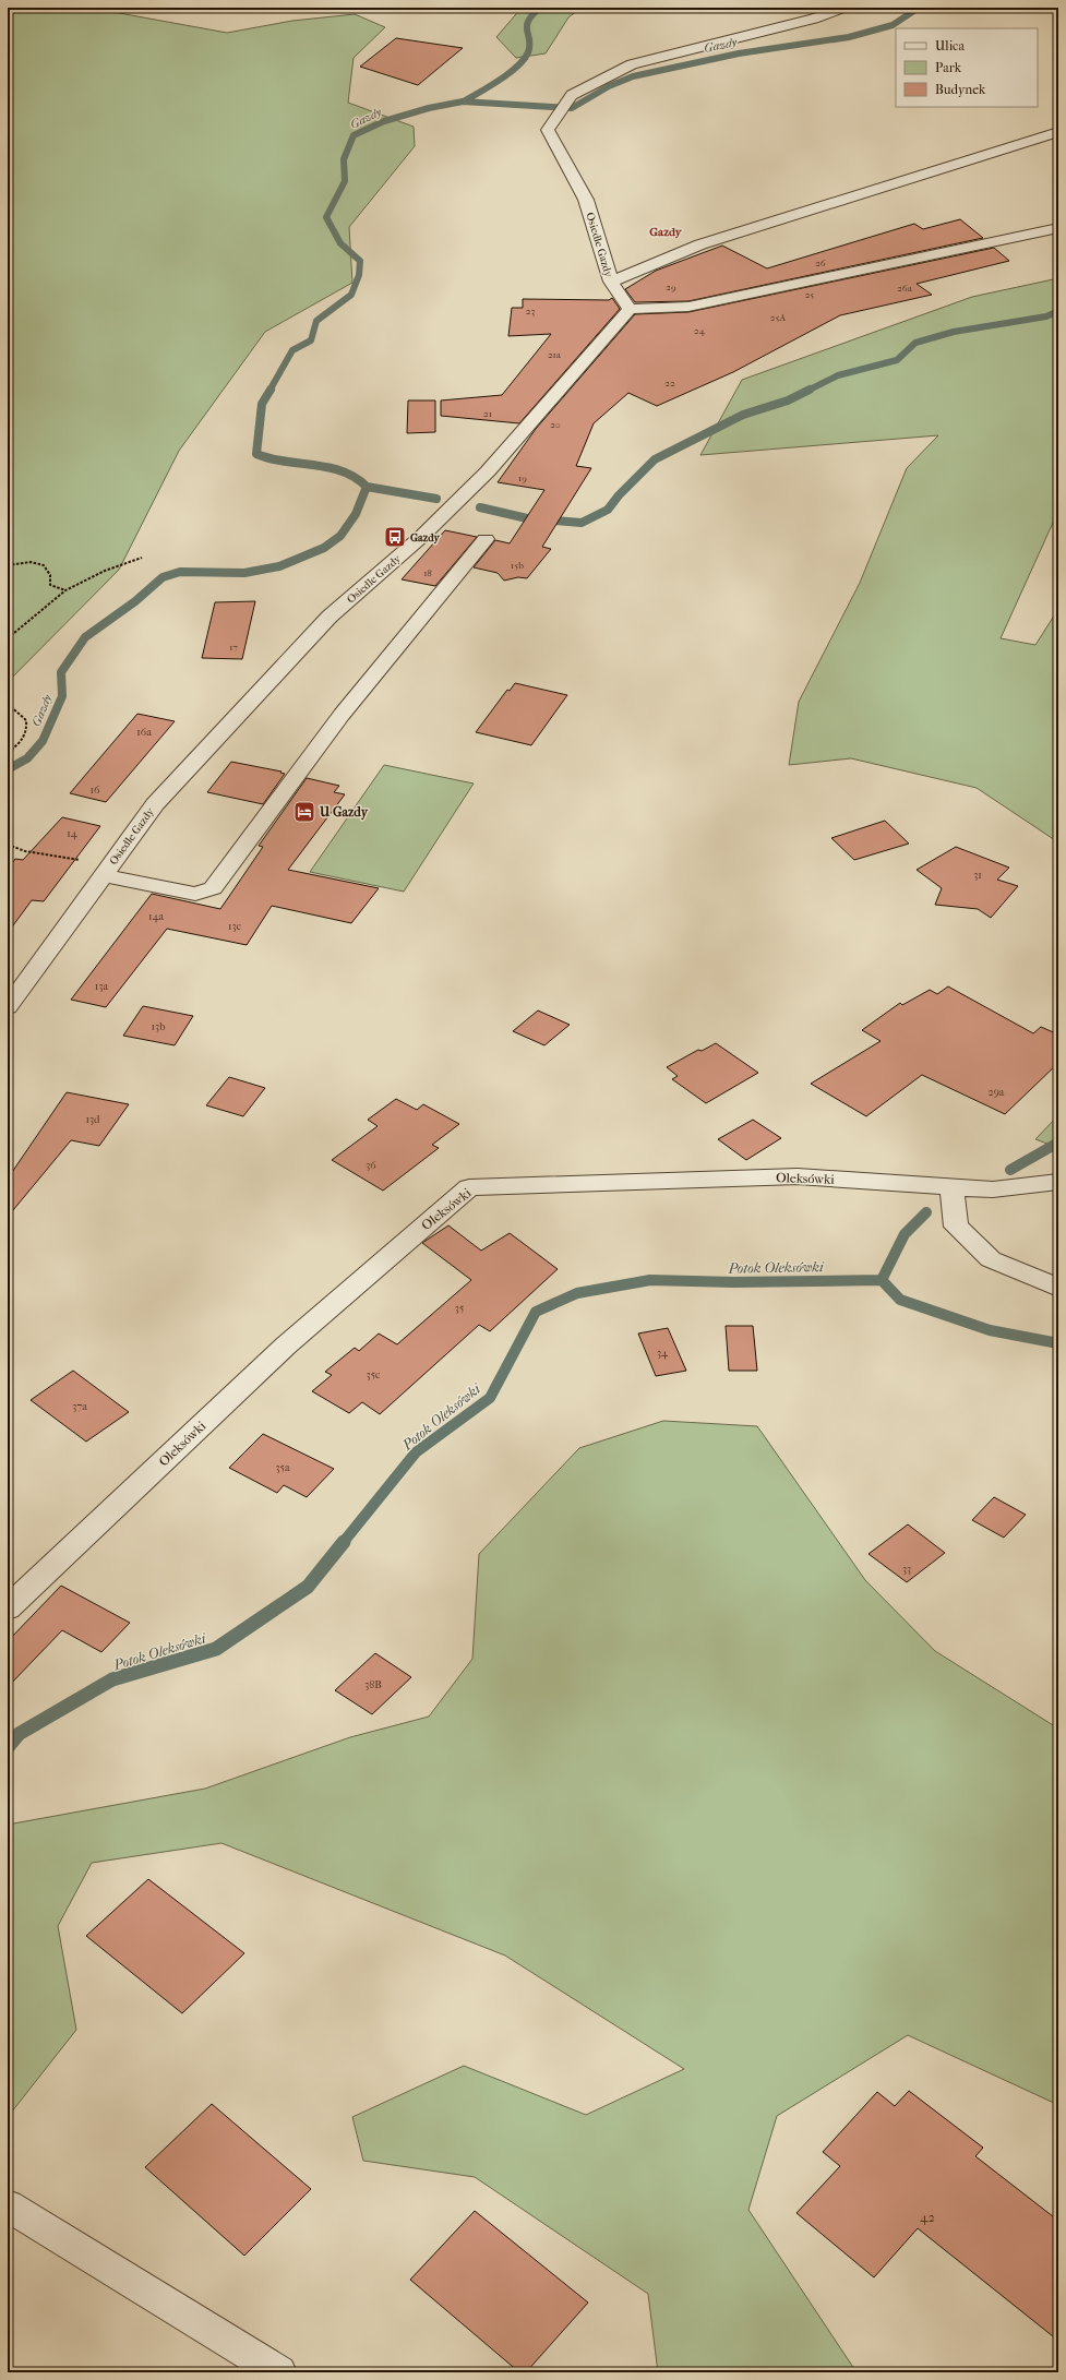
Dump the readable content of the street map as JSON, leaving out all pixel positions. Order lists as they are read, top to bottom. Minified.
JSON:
{"streets":{"street":["Osiedle Gazdy","Oleksówki"]},"districts":["Gazdy"],"water":["Gazdy","Potok Oleksówki"],"places":{"bus stop":["Gazdy"],"hotel":["U Gazdy"]},"house_numbers":["26","29","26a","25","23","25A","24","21a","22","21","20","19","15b","18","17","16a","16","14","31","14a","13c","13a","13b","29a","13d","36","35","34","35c","37a","35a","33","38B","42"],"legend":["Ulica","Park","Budynek"]}
